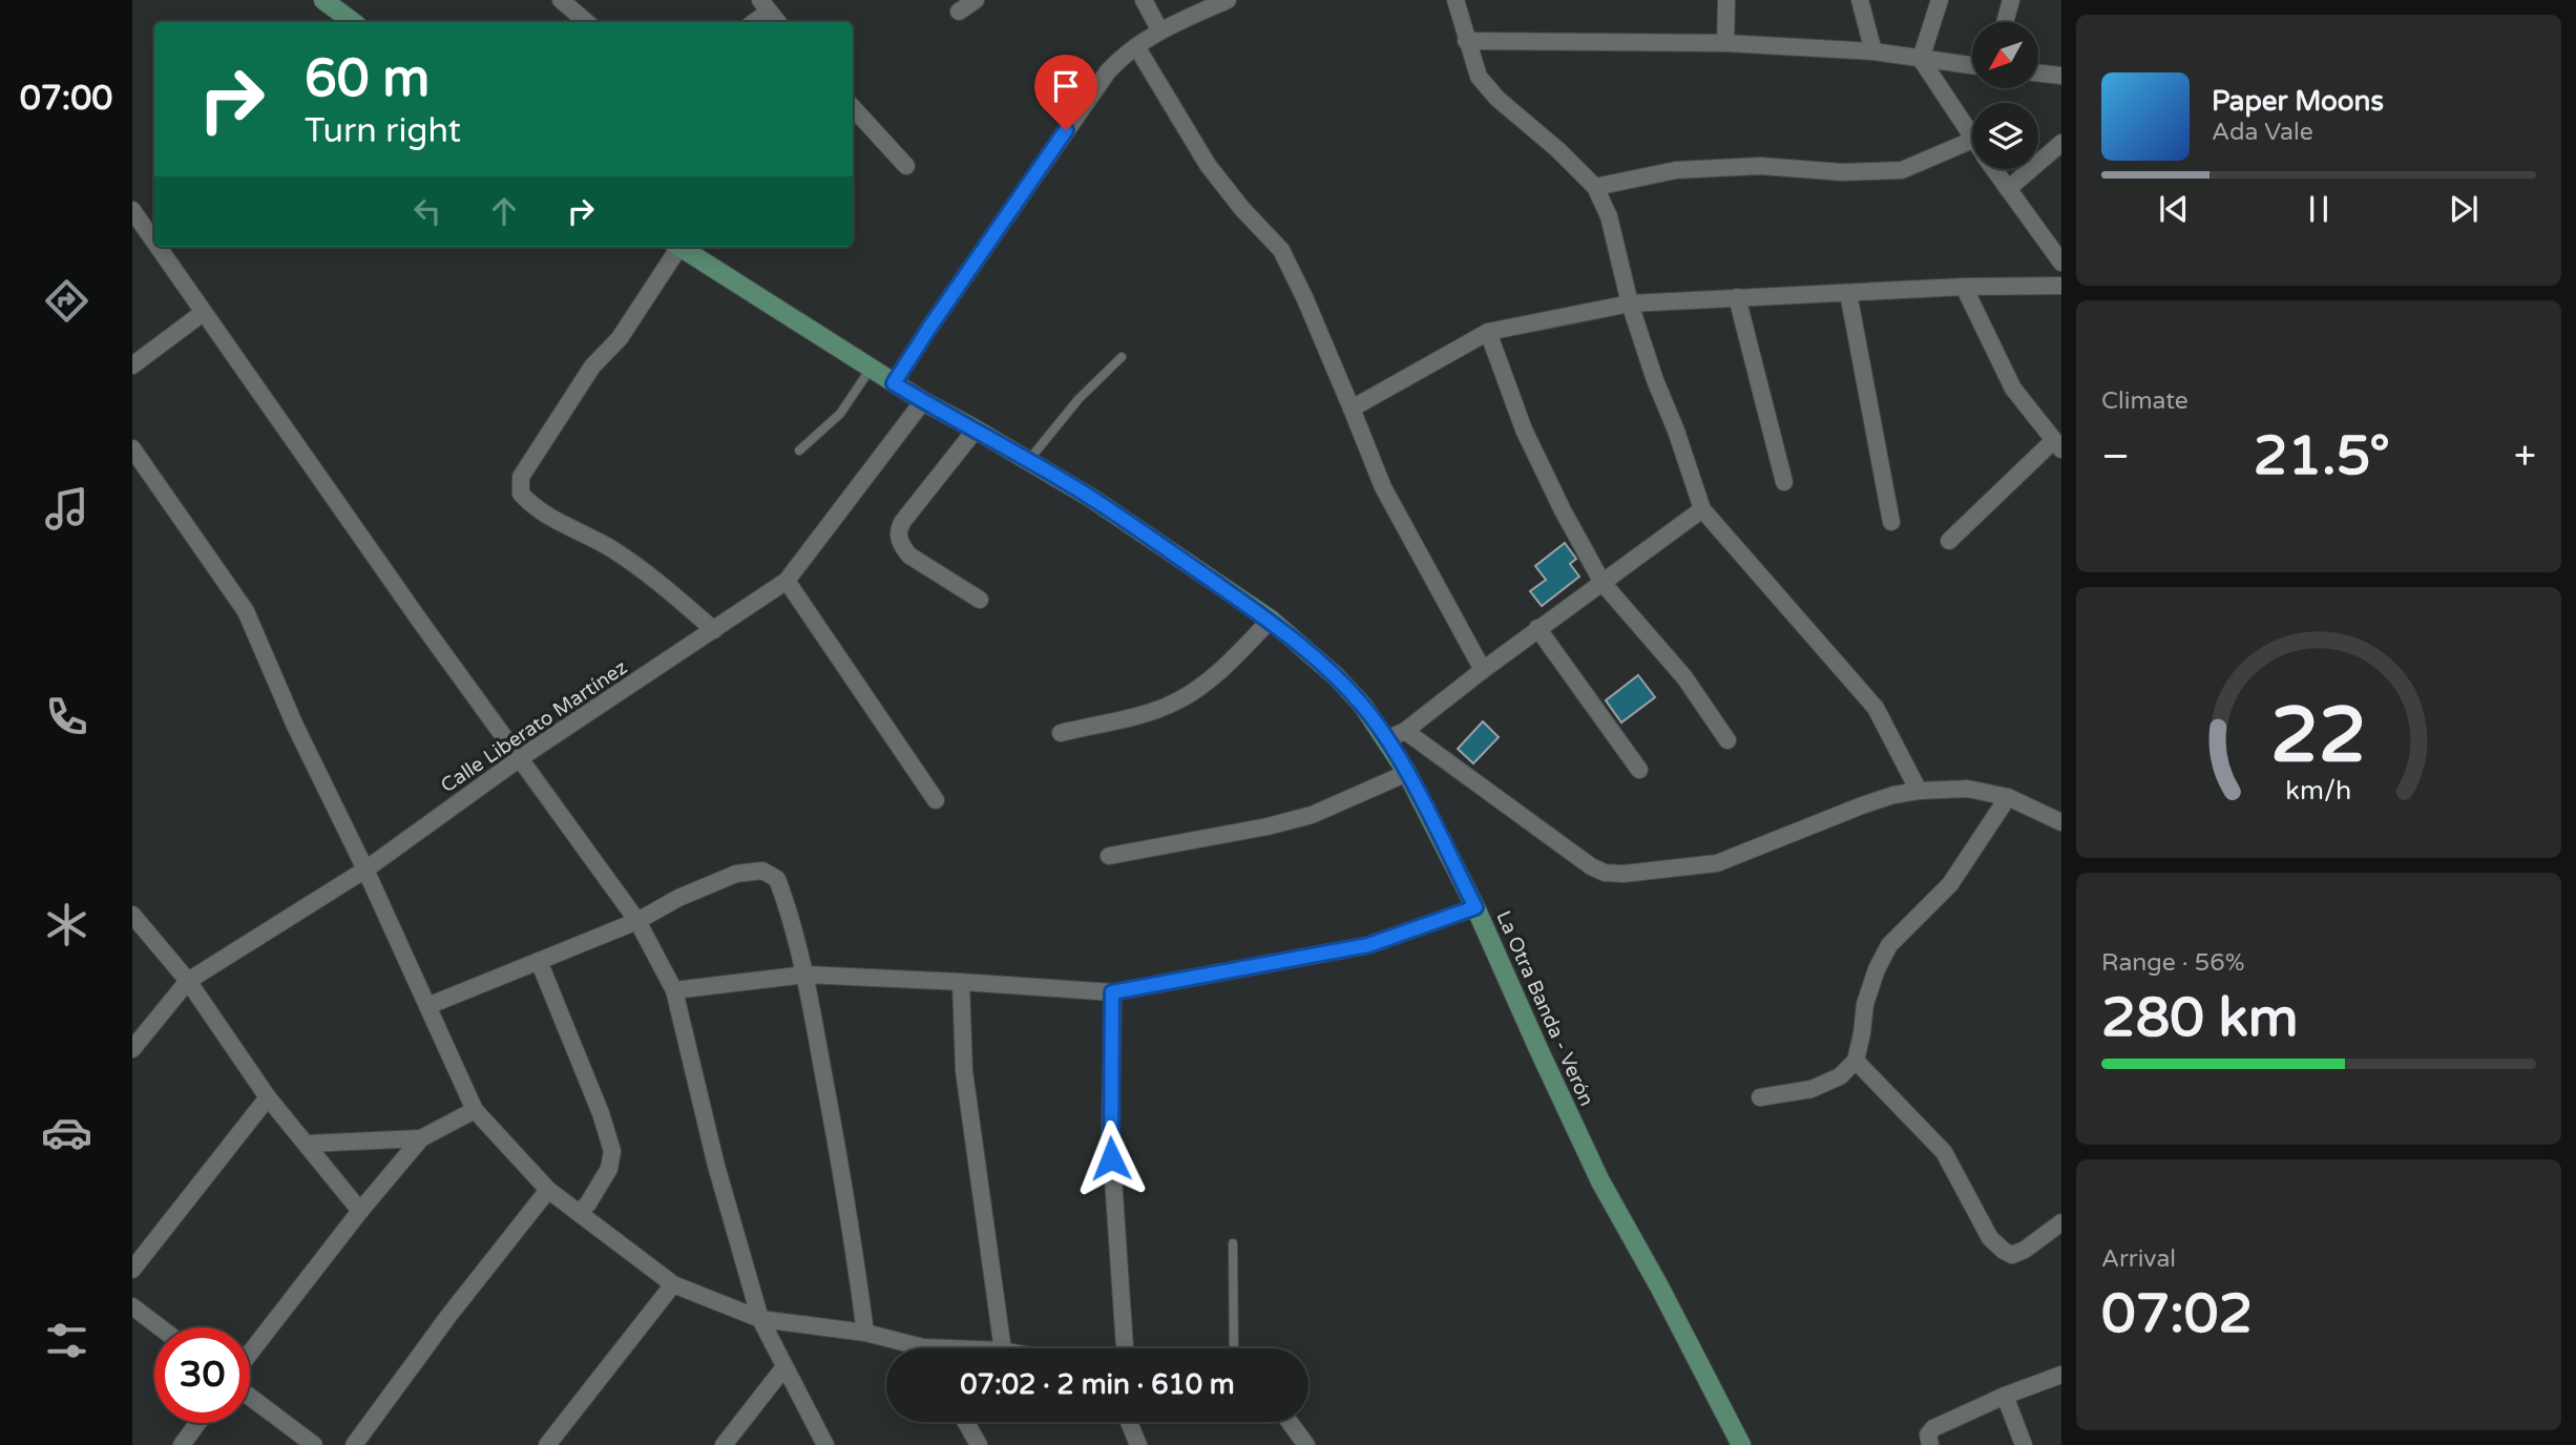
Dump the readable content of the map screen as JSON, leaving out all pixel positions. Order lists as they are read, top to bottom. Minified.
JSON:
{"streets":{"main road":["La Otra Banda - Verón"],"street":["Calle Liberato Martínez"]},"crossings":[["Calle Liberato Martínez","La Otra Banda - Verón"]],"north":"bottom left","page":{"tabs":"07:00","turn":["60 m","Turn right"],"song":["Paper Moons","Ada Vale"],"tile":["Climate",["Range · 56%","280 km"],["Arrival","07:02"]],"heat":["−","21.5°","+"],"limit":"30","trip":"07:02 · 2 min · 610 m","gauge":["22","km/h"]}}
